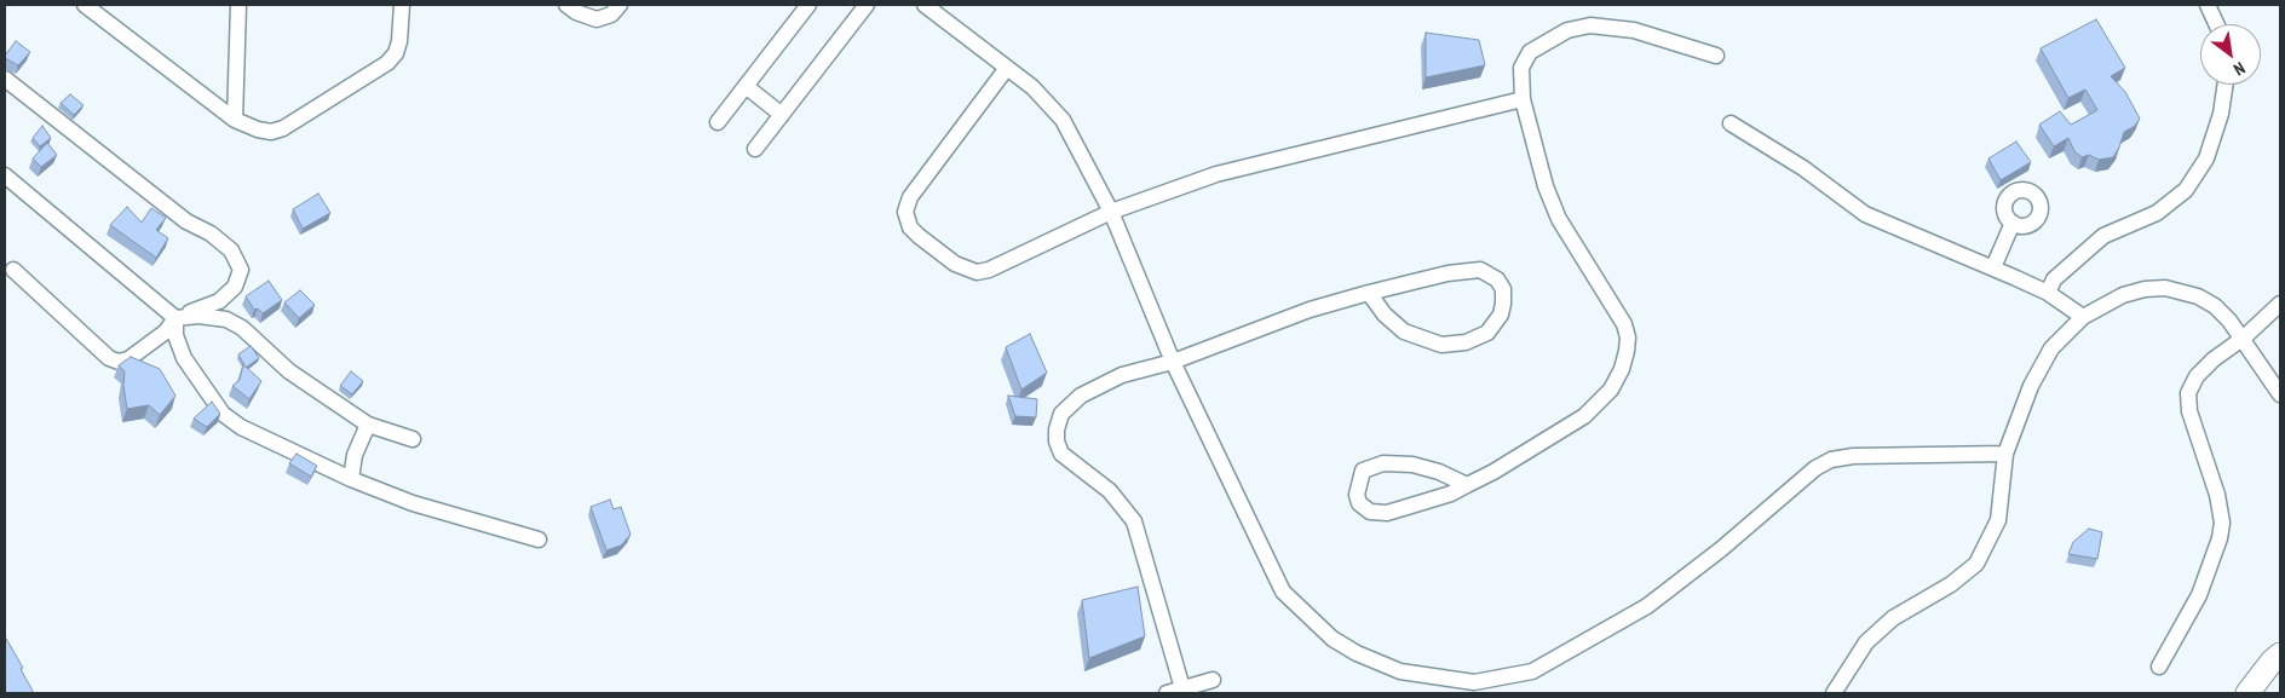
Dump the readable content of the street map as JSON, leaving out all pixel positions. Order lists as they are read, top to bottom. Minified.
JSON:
{"north":"bottom right"}
